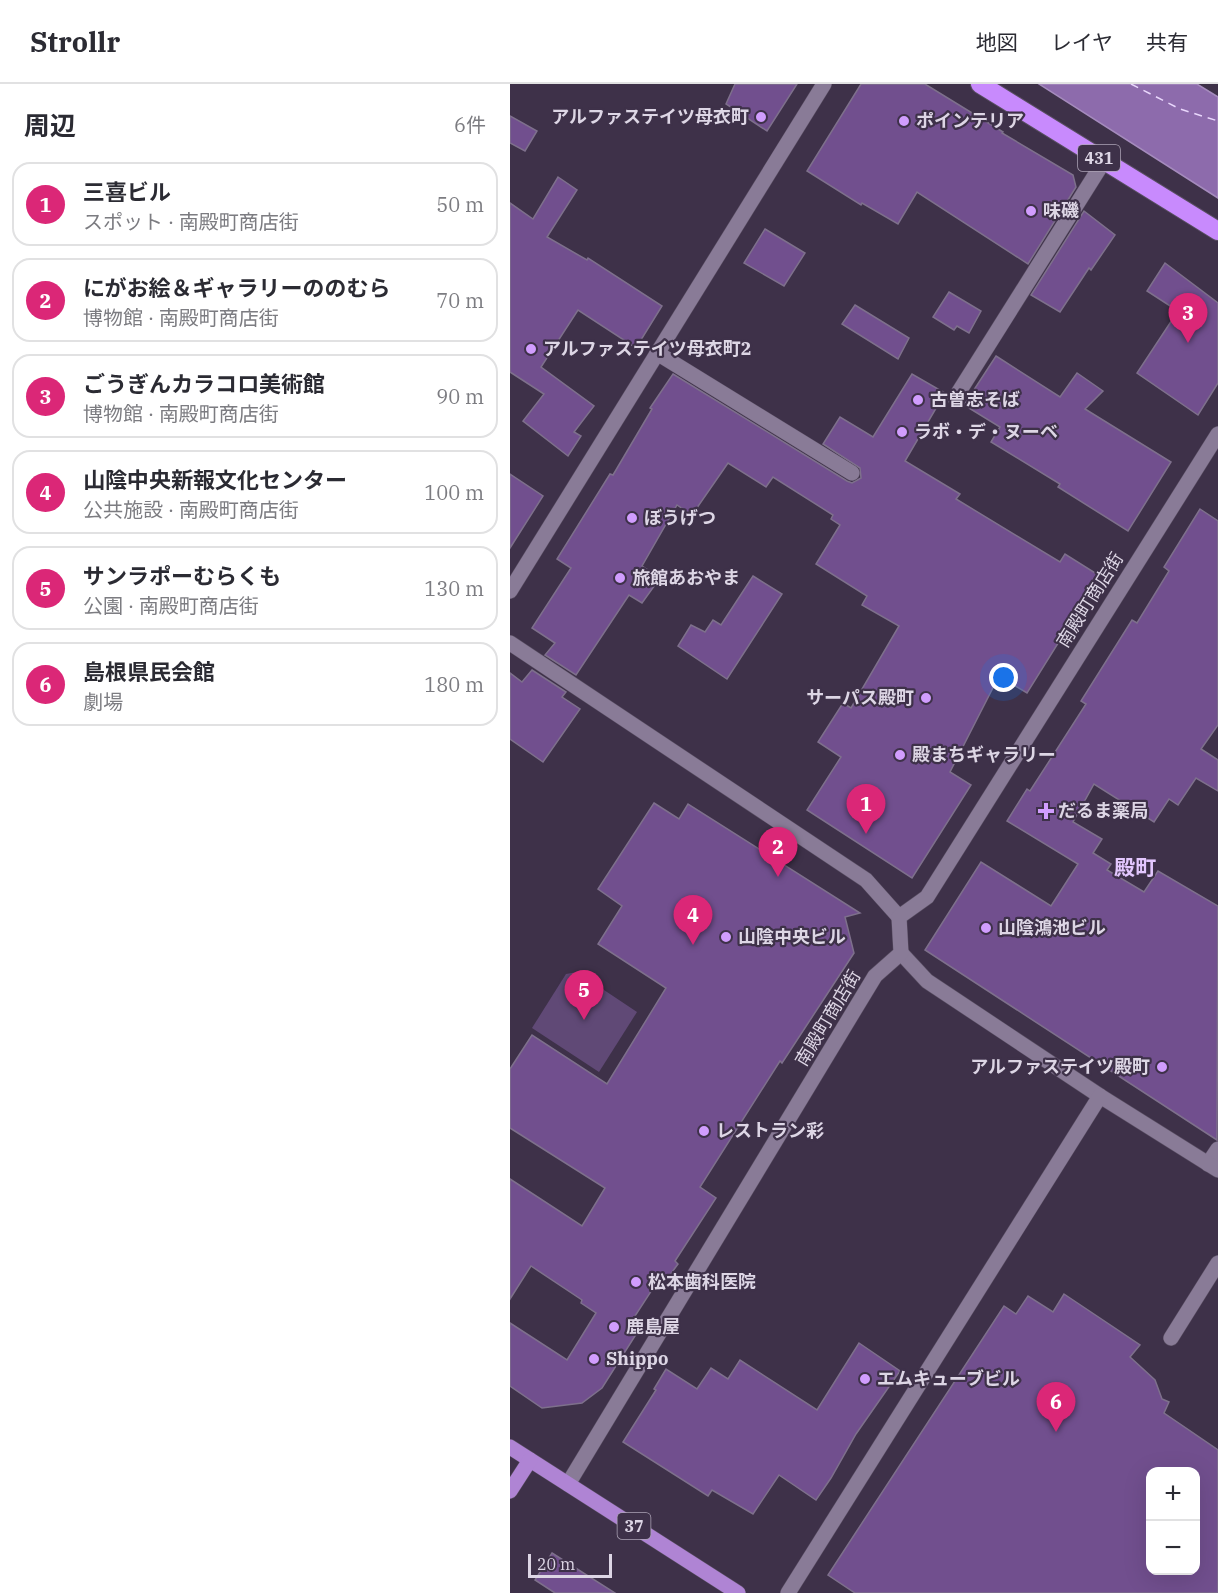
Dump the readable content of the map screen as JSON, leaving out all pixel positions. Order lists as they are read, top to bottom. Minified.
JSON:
{"streets":{"highway":["431"],"main road":["37"],"street":["南殿町商店街"]},"crossings":[["南殿町商店街","37"]],"districts":["殿町"],"places":{"other":["アルファステイツ母衣町","ポインテリア","味磯","アルファステイツ母衣町2","古曽志そば","ラボ・デ・ヌーベ","ぼうげつ","旅館あおやま","サーパス殿町","殿まちギャラリー","山陰鴻池ビル","山陰中央ビル","アルファステイツ殿町","レストラン彩","松本歯科医院","鹿島屋","Shippo","エムキューブビル"],"health":["だるま薬局"]},"scale_bar":"20 m","page":{"header":"Strollr","nav":["地図","レイヤ","共有"],"heading":["周辺","6件"],"list":[{"mark":"1","name":"三喜ビル","note":"スポット · 南殿町商店街","value":"50 m"},{"mark":"2","name":"にがお絵＆ギャラリーののむら","note":"博物館 · 南殿町商店街","value":"70 m"},{"mark":"3","name":"ごうぎんカラコロ美術館","note":"博物館 · 南殿町商店街","value":"90 m"},{"mark":"4","name":"山陰中央新報文化センター","note":"公共施設 · 南殿町商店街","value":"100 m"},{"mark":"5","name":"サンラポーむらくも","note":"公園 · 南殿町商店街","value":"130 m"},{"mark":"6","name":"島根県民会館","note":"劇場","value":"180 m"}],"pins":["3","1","2","4","5","6"],"map_buttons":["+","−"],"scale":"20 m"}}
